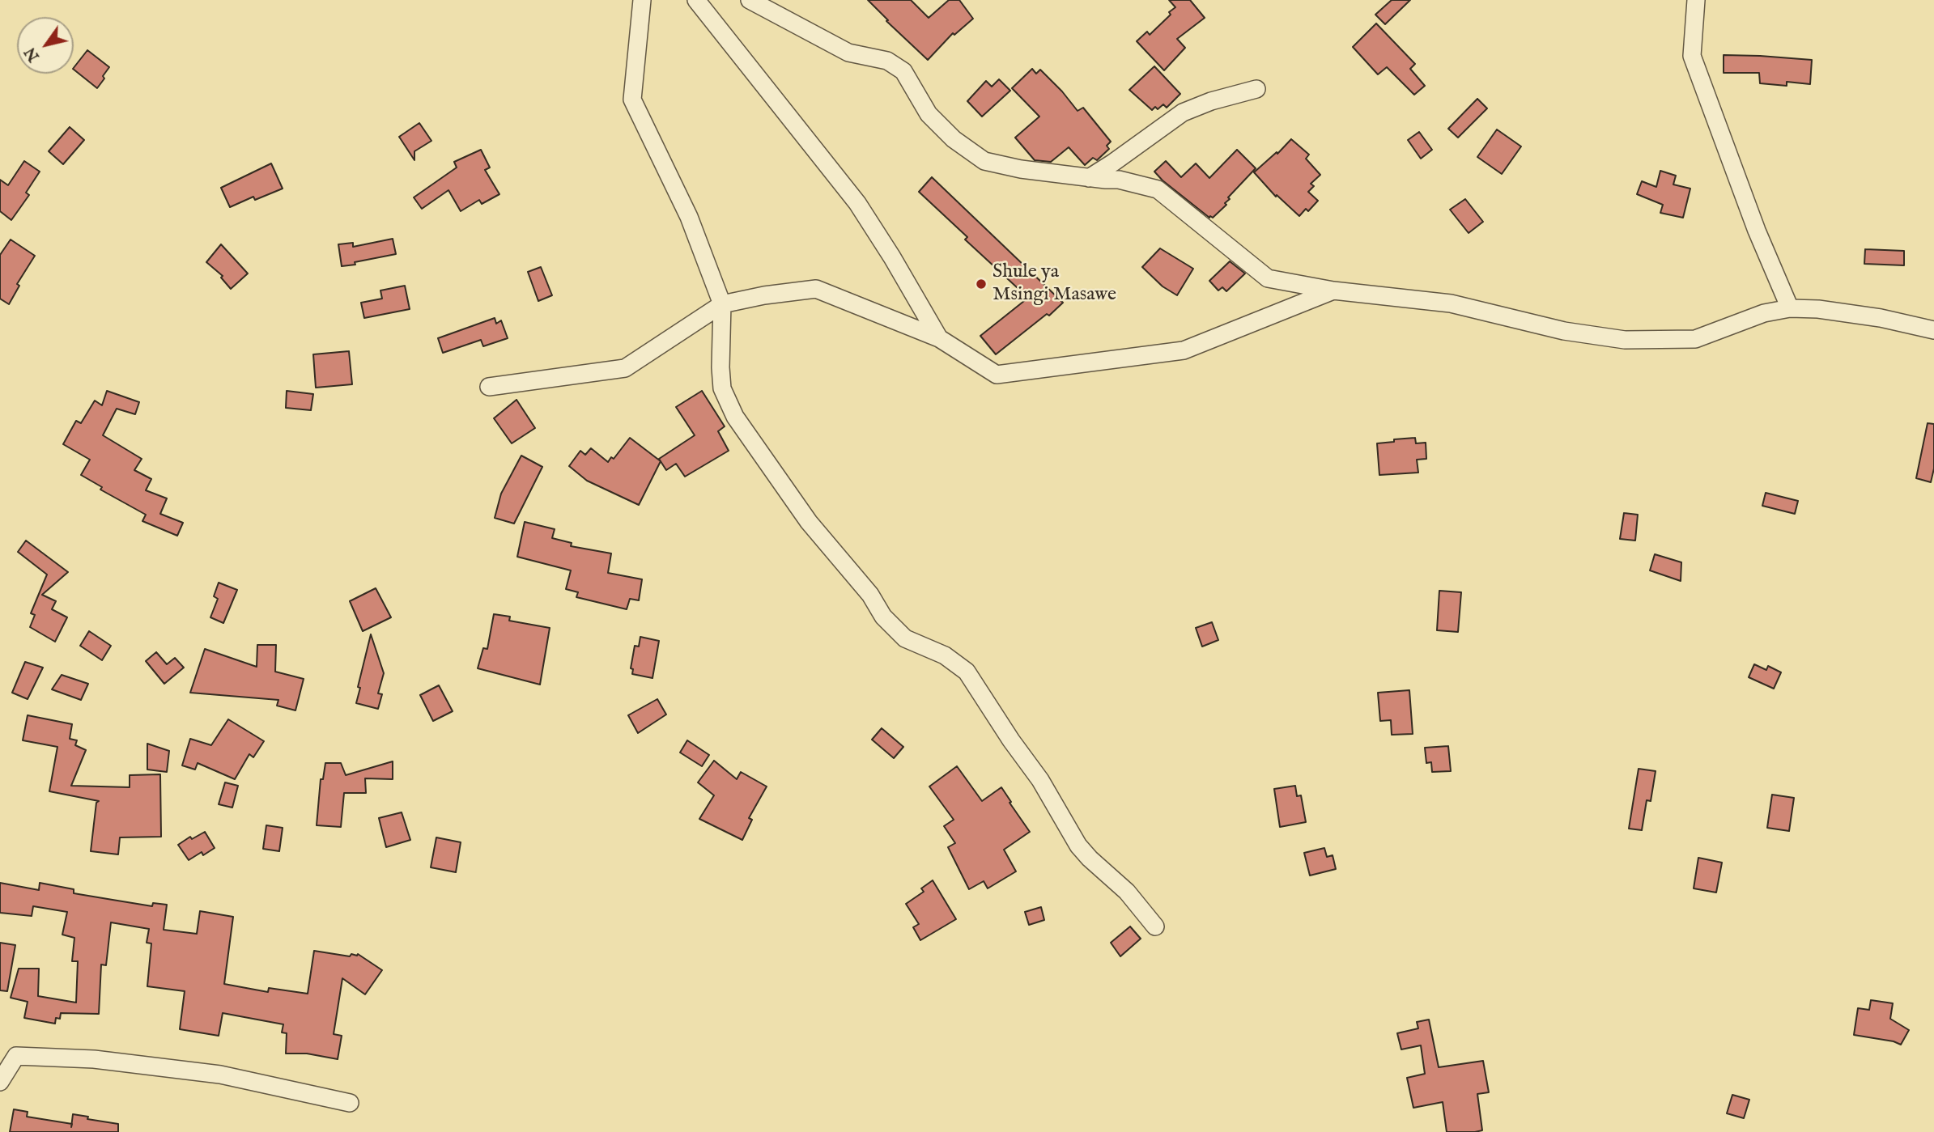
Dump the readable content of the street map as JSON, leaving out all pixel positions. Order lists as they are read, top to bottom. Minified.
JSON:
{"places":["Shule ya Msingi Masawe"],"north":"bottom left"}
